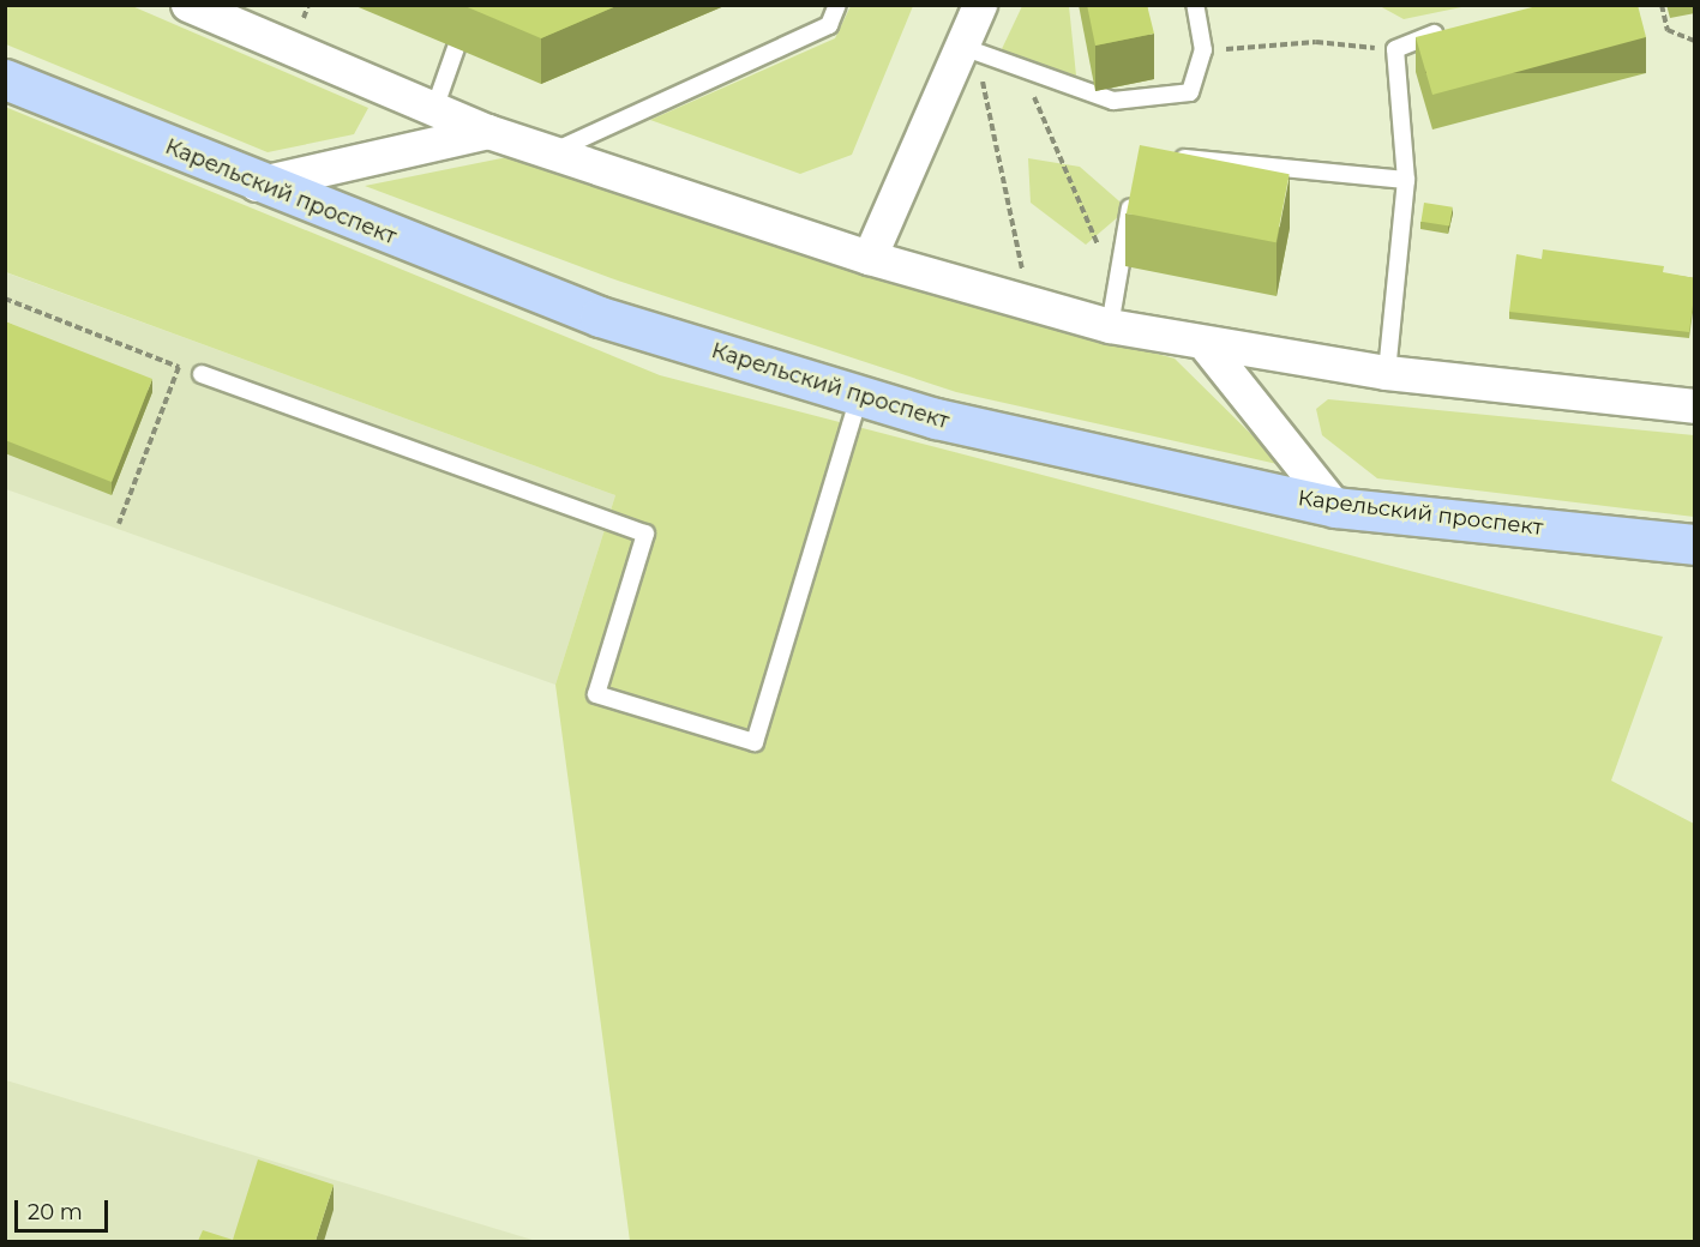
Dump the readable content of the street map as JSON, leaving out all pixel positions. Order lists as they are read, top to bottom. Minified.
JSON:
{"streets":{"main road":["Карельский проспект"]},"scale_bar":"20 m"}
